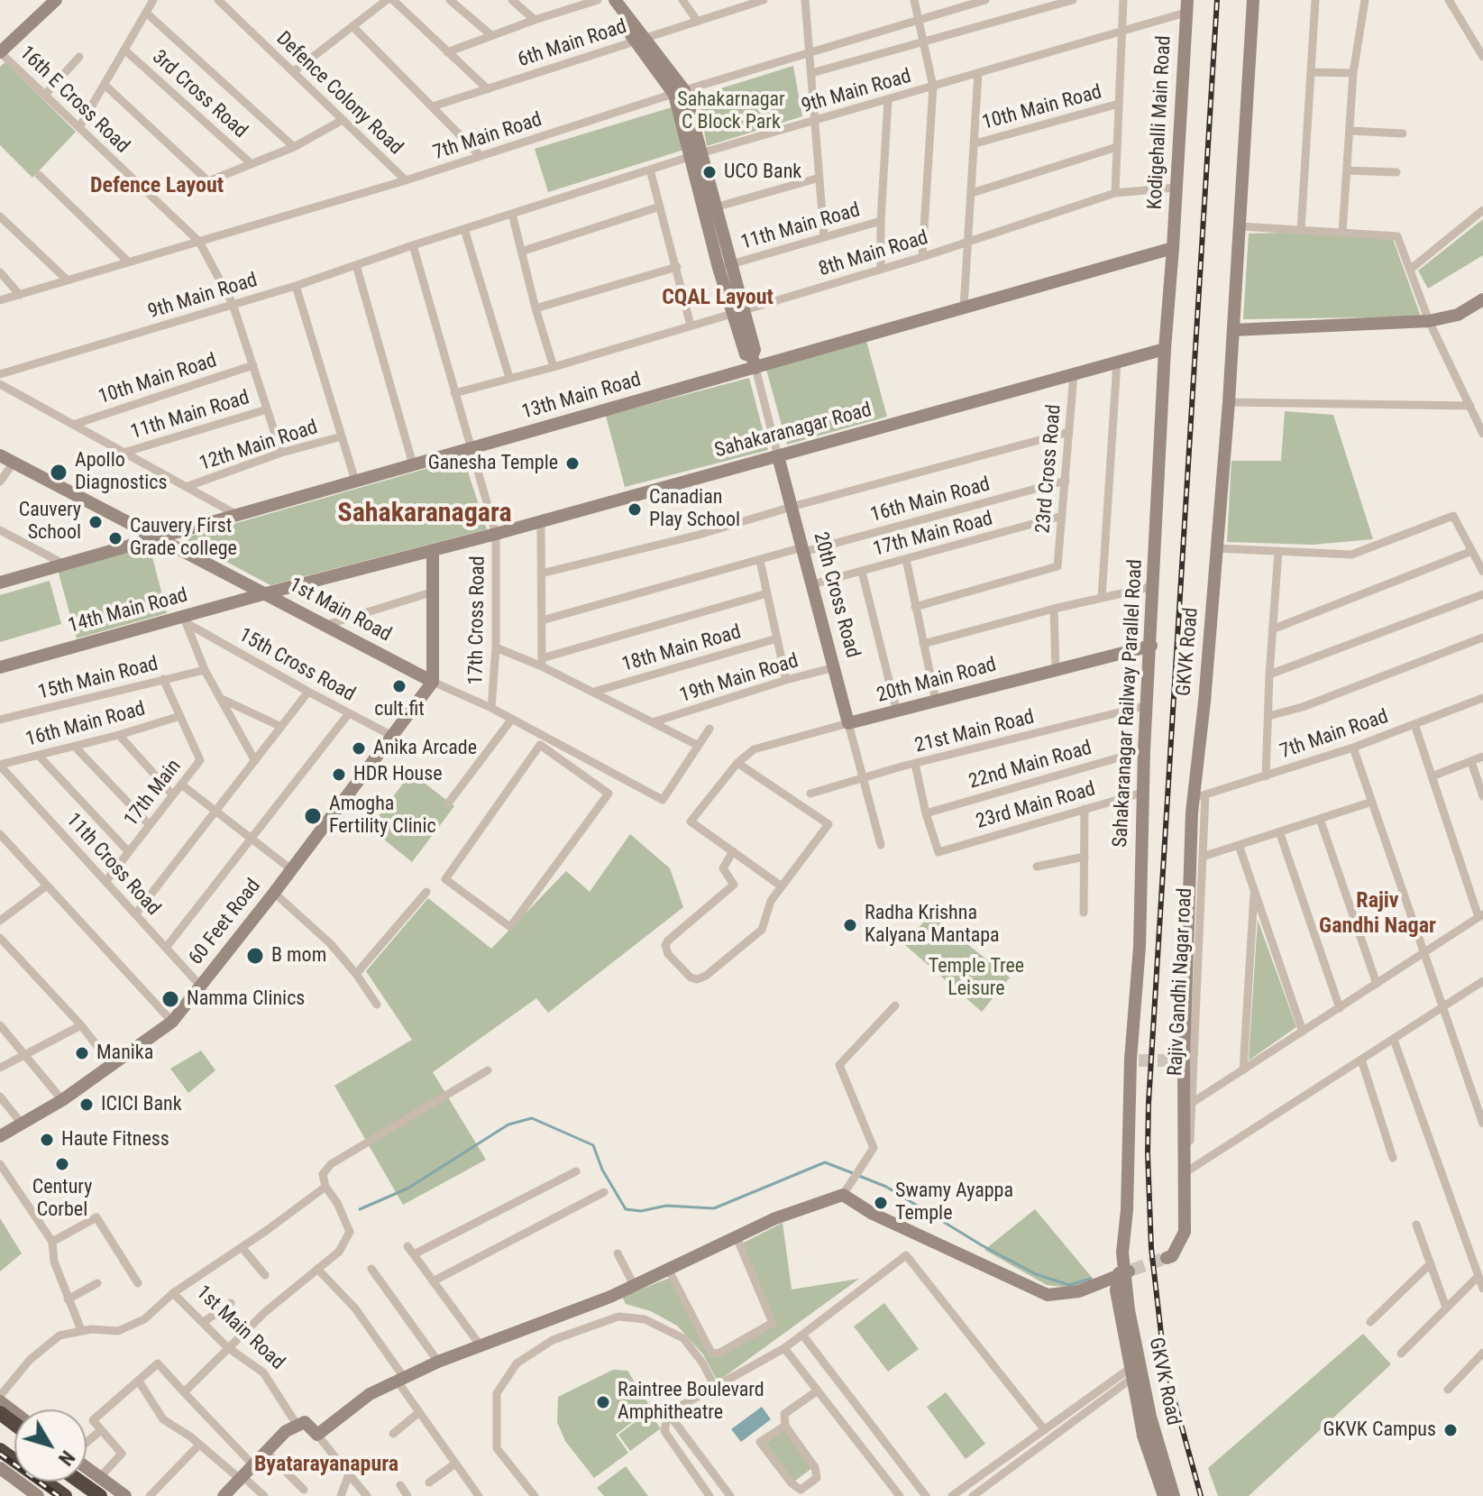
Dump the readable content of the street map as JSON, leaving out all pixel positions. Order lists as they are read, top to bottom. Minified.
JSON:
{"streets":{"street":["6th Main Road","9th Main Road","Defence Colony Road","3rd Cross Road","16th E Cross Road","10th Main Road","Kodigehalli Main Road","7th Main Road","11th Main Road","8th Main Road","13th Main Road","Sahakaranagar Road","12th Main Road","23rd Cross Road","16th Main Road","17th Main Road","20th Cross Road","1st Main Road","14th Main Road","17th Cross Road","18th Main Road","GKVK Road","15th Cross Road","15th Main Road","19th Main Road","20th Main Road","Sahakaranagar Railway Parallel Road","21st Main Road","22nd Main Road","17th Main","23rd Main Road","11th Cross Road","60 Feet Road","Rajiv Gandhi Nagar road"]},"crossings":[["6th Main Road","20th Cross Road"],["9th Main Road","16th E Cross Road"],["9th Main Road","Kodigehalli Main Road"],["9th Main Road","20th Cross Road"],["Defence Colony Road","7th Main Road"],["16th E Cross Road","10th Main Road"],["16th E Cross Road","7th Main Road"],["16th E Cross Road","11th Main Road"],["16th E Cross Road","12th Main Road"],["Kodigehalli Main Road","8th Main Road"],["Kodigehalli Main Road","13th Main Road"],["Kodigehalli Main Road","Sahakaranagar Road"],["Kodigehalli Main Road","Sahakaranagar Railway Parallel Road"],["7th Main Road","20th Cross Road"],["7th Main Road","GKVK Road"],["7th Main Road","Rajiv Gandhi Nagar road"],["11th Main Road","20th Cross Road"],["8th Main Road","20th Cross Road"],["13th Main Road","20th Cross Road"],["13th Main Road","1st Main Road"],["13th Main Road","17th Cross Road"],["Sahakaranagar Road","23rd Cross Road"],["Sahakaranagar Road","20th Cross Road"],["Sahakaranagar Road","1st Main Road"],["Sahakaranagar Road","14th Main Road"],["Sahakaranagar Road","17th Cross Road"],["Sahakaranagar Road","Sahakaranagar Railway Parallel Road"],["23rd Cross Road","16th Main Road"],["23rd Cross Road","17th Main Road"],["16th Main Road","20th Cross Road"],["16th Main Road","17th Main"],["16th Main Road","11th Cross Road"],["17th Main Road","20th Cross Road"],["20th Cross Road","19th Main Road"],["20th Cross Road","20th Main Road"],["20th Cross Road","21st Main Road"],["1st Main Road","14th Main Road"],["1st Main Road","17th Cross Road"],["1st Main Road","60 Feet Road"],["14th Main Road","15th Cross Road"],["GKVK Road","Sahakaranagar Railway Parallel Road"],["GKVK Road","Rajiv Gandhi Nagar road"],["15th Cross Road","60 Feet Road"],["20th Main Road","Sahakaranagar Railway Parallel Road"],["Sahakaranagar Railway Parallel Road","21st Main Road"],["Sahakaranagar Railway Parallel Road","22nd Main Road"],["Sahakaranagar Railway Parallel Road","23rd Main Road"],["22nd Main Road","23rd Main Road"],["17th Main","11th Cross Road"],["11th Cross Road","60 Feet Road"]],"districts":["Defence Layout","CQAL Layout","Sahakaranagara","Rajiv Gandhi Nagar","Byatarayanapura"],"parks":["Sahakarnagar C Block Park","Temple Tree Leisure"],"places":["UCO Bank","Ganesha Temple","Apollo Diagnostics","Canadian Play School","Cauvery School","Cauvery First Grade college","cult.fit","Anika Arcade","HDR House","Amogha Fertility Clinic","Radha Krishna Kalyana Mantapa","B mom","Namma Clinics","Manika","ICICI Bank","Haute Fitness","Century Corbel","Swamy Ayappa Temple","Raintree Boulevard Amphitheatre","GKVK Campus"],"north":"bottom right"}
